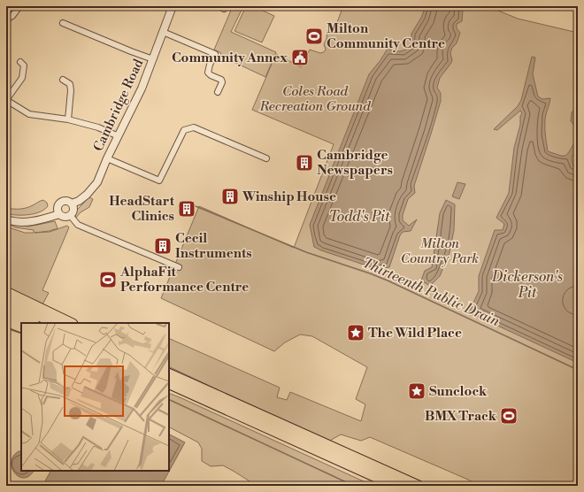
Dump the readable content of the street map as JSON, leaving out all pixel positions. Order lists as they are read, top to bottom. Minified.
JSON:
{"streets":{"street":["Cambridge Road"]},"water":["Todd's Pit","Dickerson's Pit","Thirteenth Public Drain"],"parks":["Coles Road Recreation Ground","Milton Country Park"],"places":{"sports":["Milton Community Centre","AlphaFit Performance Centre","BMX Track"],"public building":["Community Annex"],"building":["Cambridge Newspapers","Winship House","HeadStart Clinics","Cecil Instruments"],"place":["The Wild Place","Sunclock"]}}
